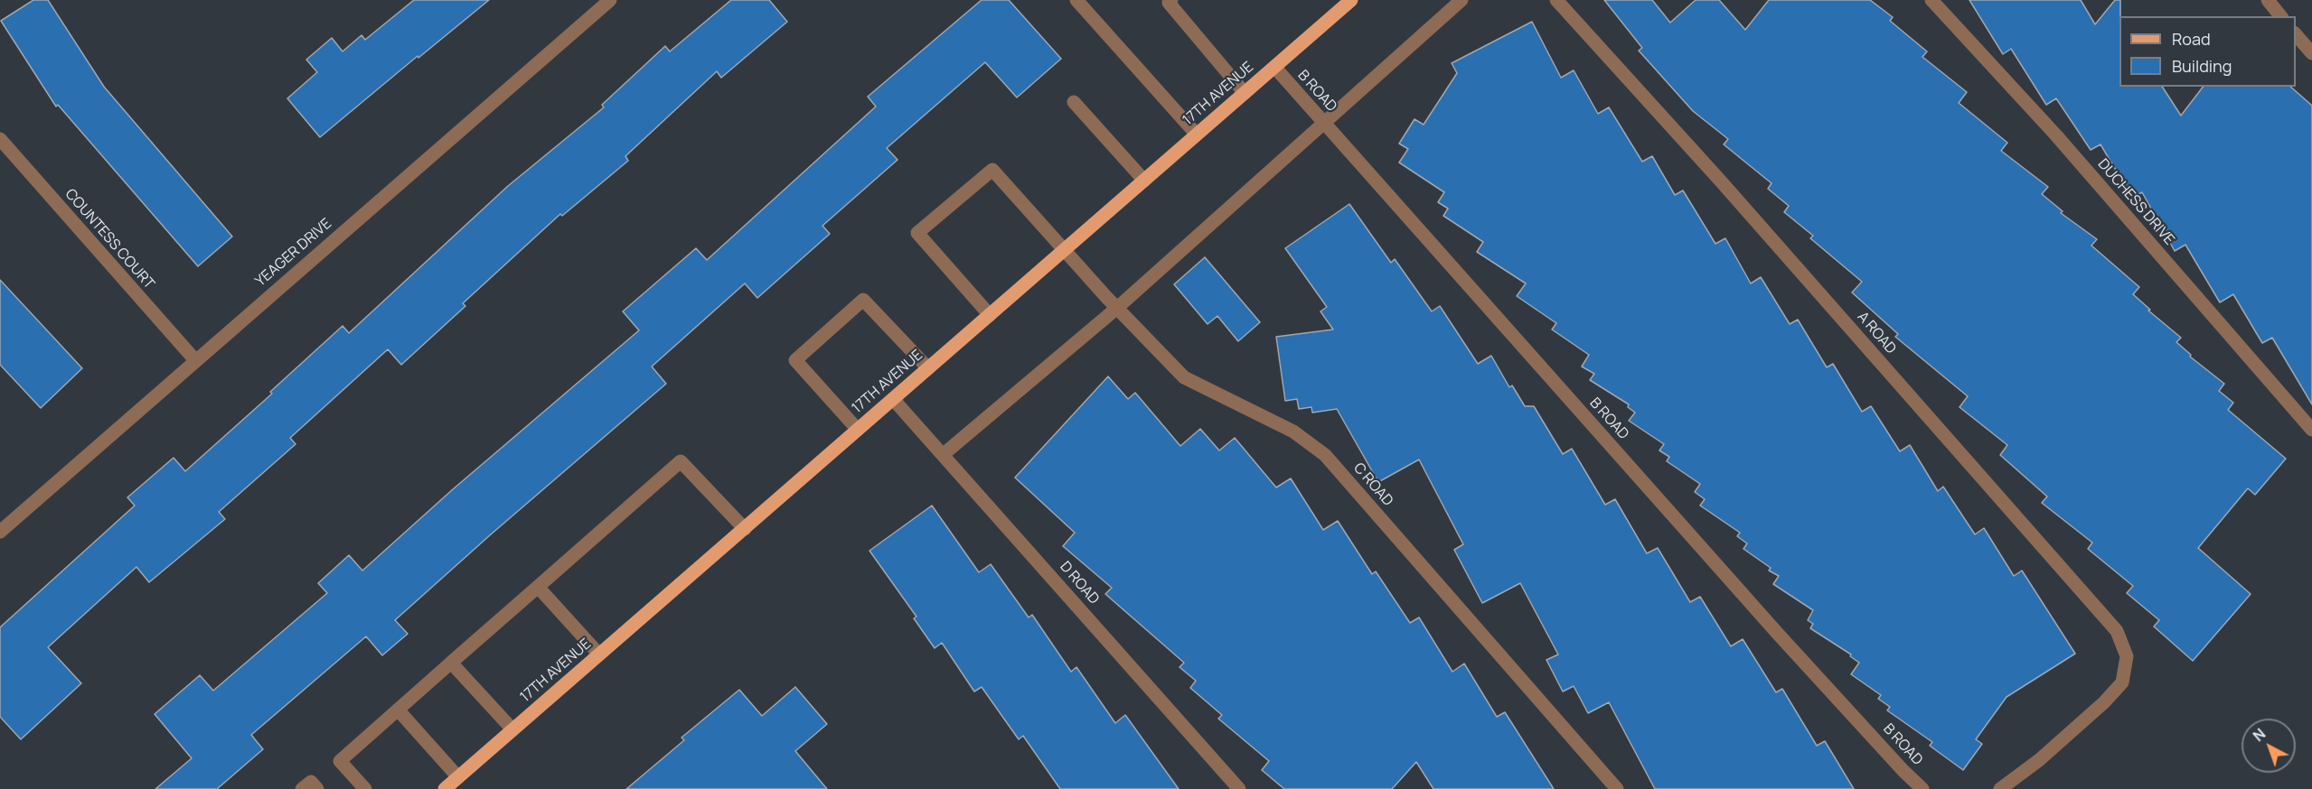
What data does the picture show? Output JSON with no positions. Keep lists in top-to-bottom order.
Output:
{
  "streets": {
    "main road": ["17TH AVENUE"],
    "street": [
      "B ROAD",
      "DUCHESS DRIVE",
      "COUNTESS COURT",
      "YEAGER DRIVE",
      "A ROAD",
      "C ROAD",
      "D ROAD"
    ]
  },
  "crossings": [
    ["B ROAD", "17TH AVENUE"],
    ["17TH AVENUE", "C ROAD"],
    ["17TH AVENUE", "D ROAD"],
    ["COUNTESS COURT", "YEAGER DRIVE"]
  ],
  "legend": ["Road", "Building"],
  "north": "top left"
}
